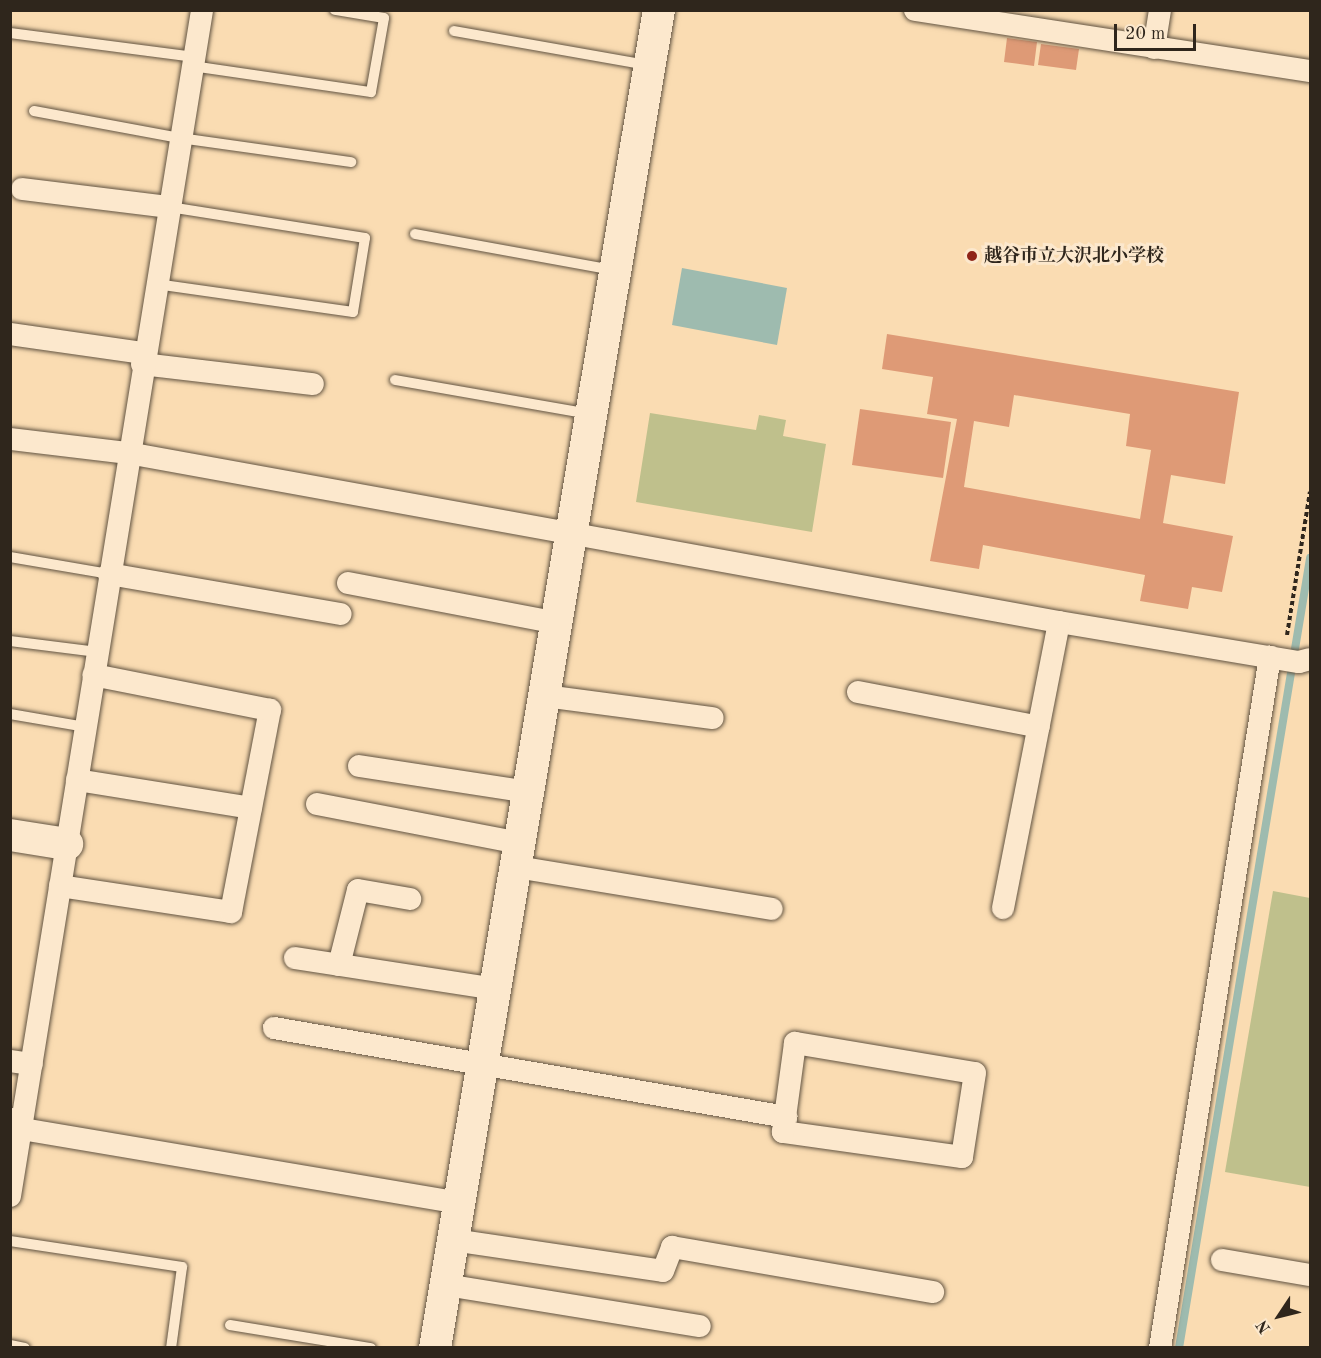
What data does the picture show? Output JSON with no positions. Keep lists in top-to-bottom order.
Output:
{
  "places": ["越谷市立大沢北小学校"],
  "scale_bar": "20 m",
  "north": "bottom left"
}
